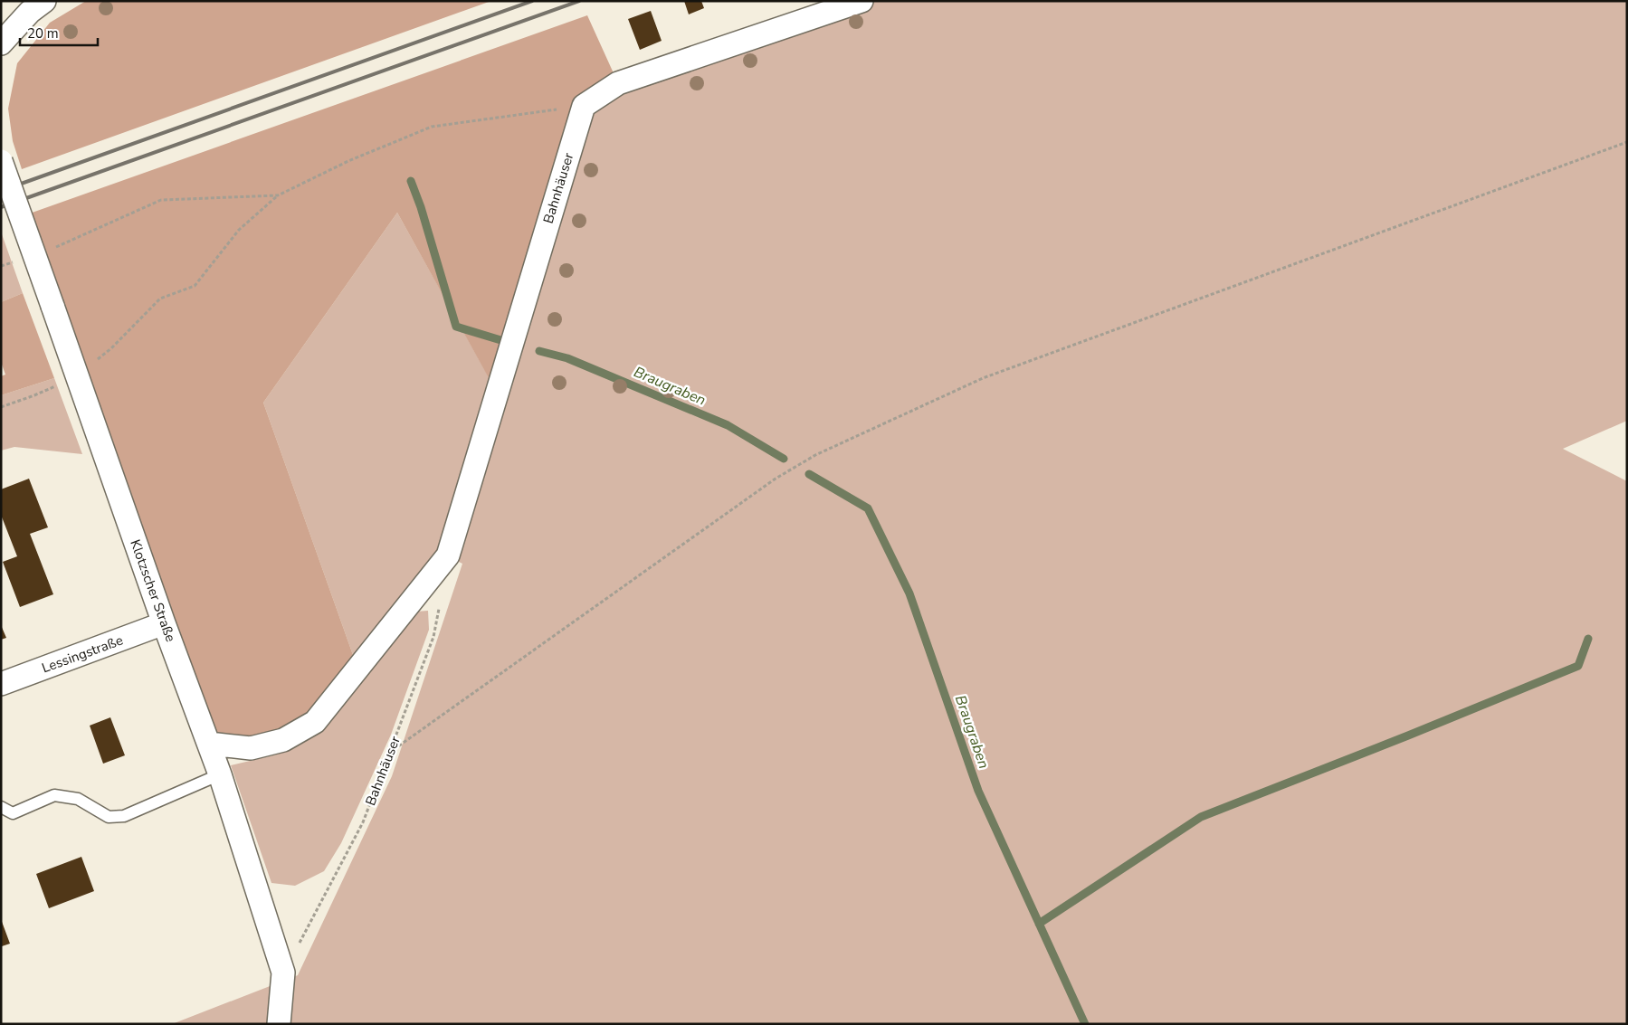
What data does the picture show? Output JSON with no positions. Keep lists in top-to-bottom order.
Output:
{
  "streets": {
    "street": ["Bahnhäuser", "Klotzscher Straße", "Lessingstraße"]
  },
  "crossings": [
    ["Bahnhäuser", "Klotzscher Straße"],
    ["Klotzscher Straße", "Lessingstraße"]
  ],
  "water": ["Braugraben"],
  "scale_bar": "20 m"
}
